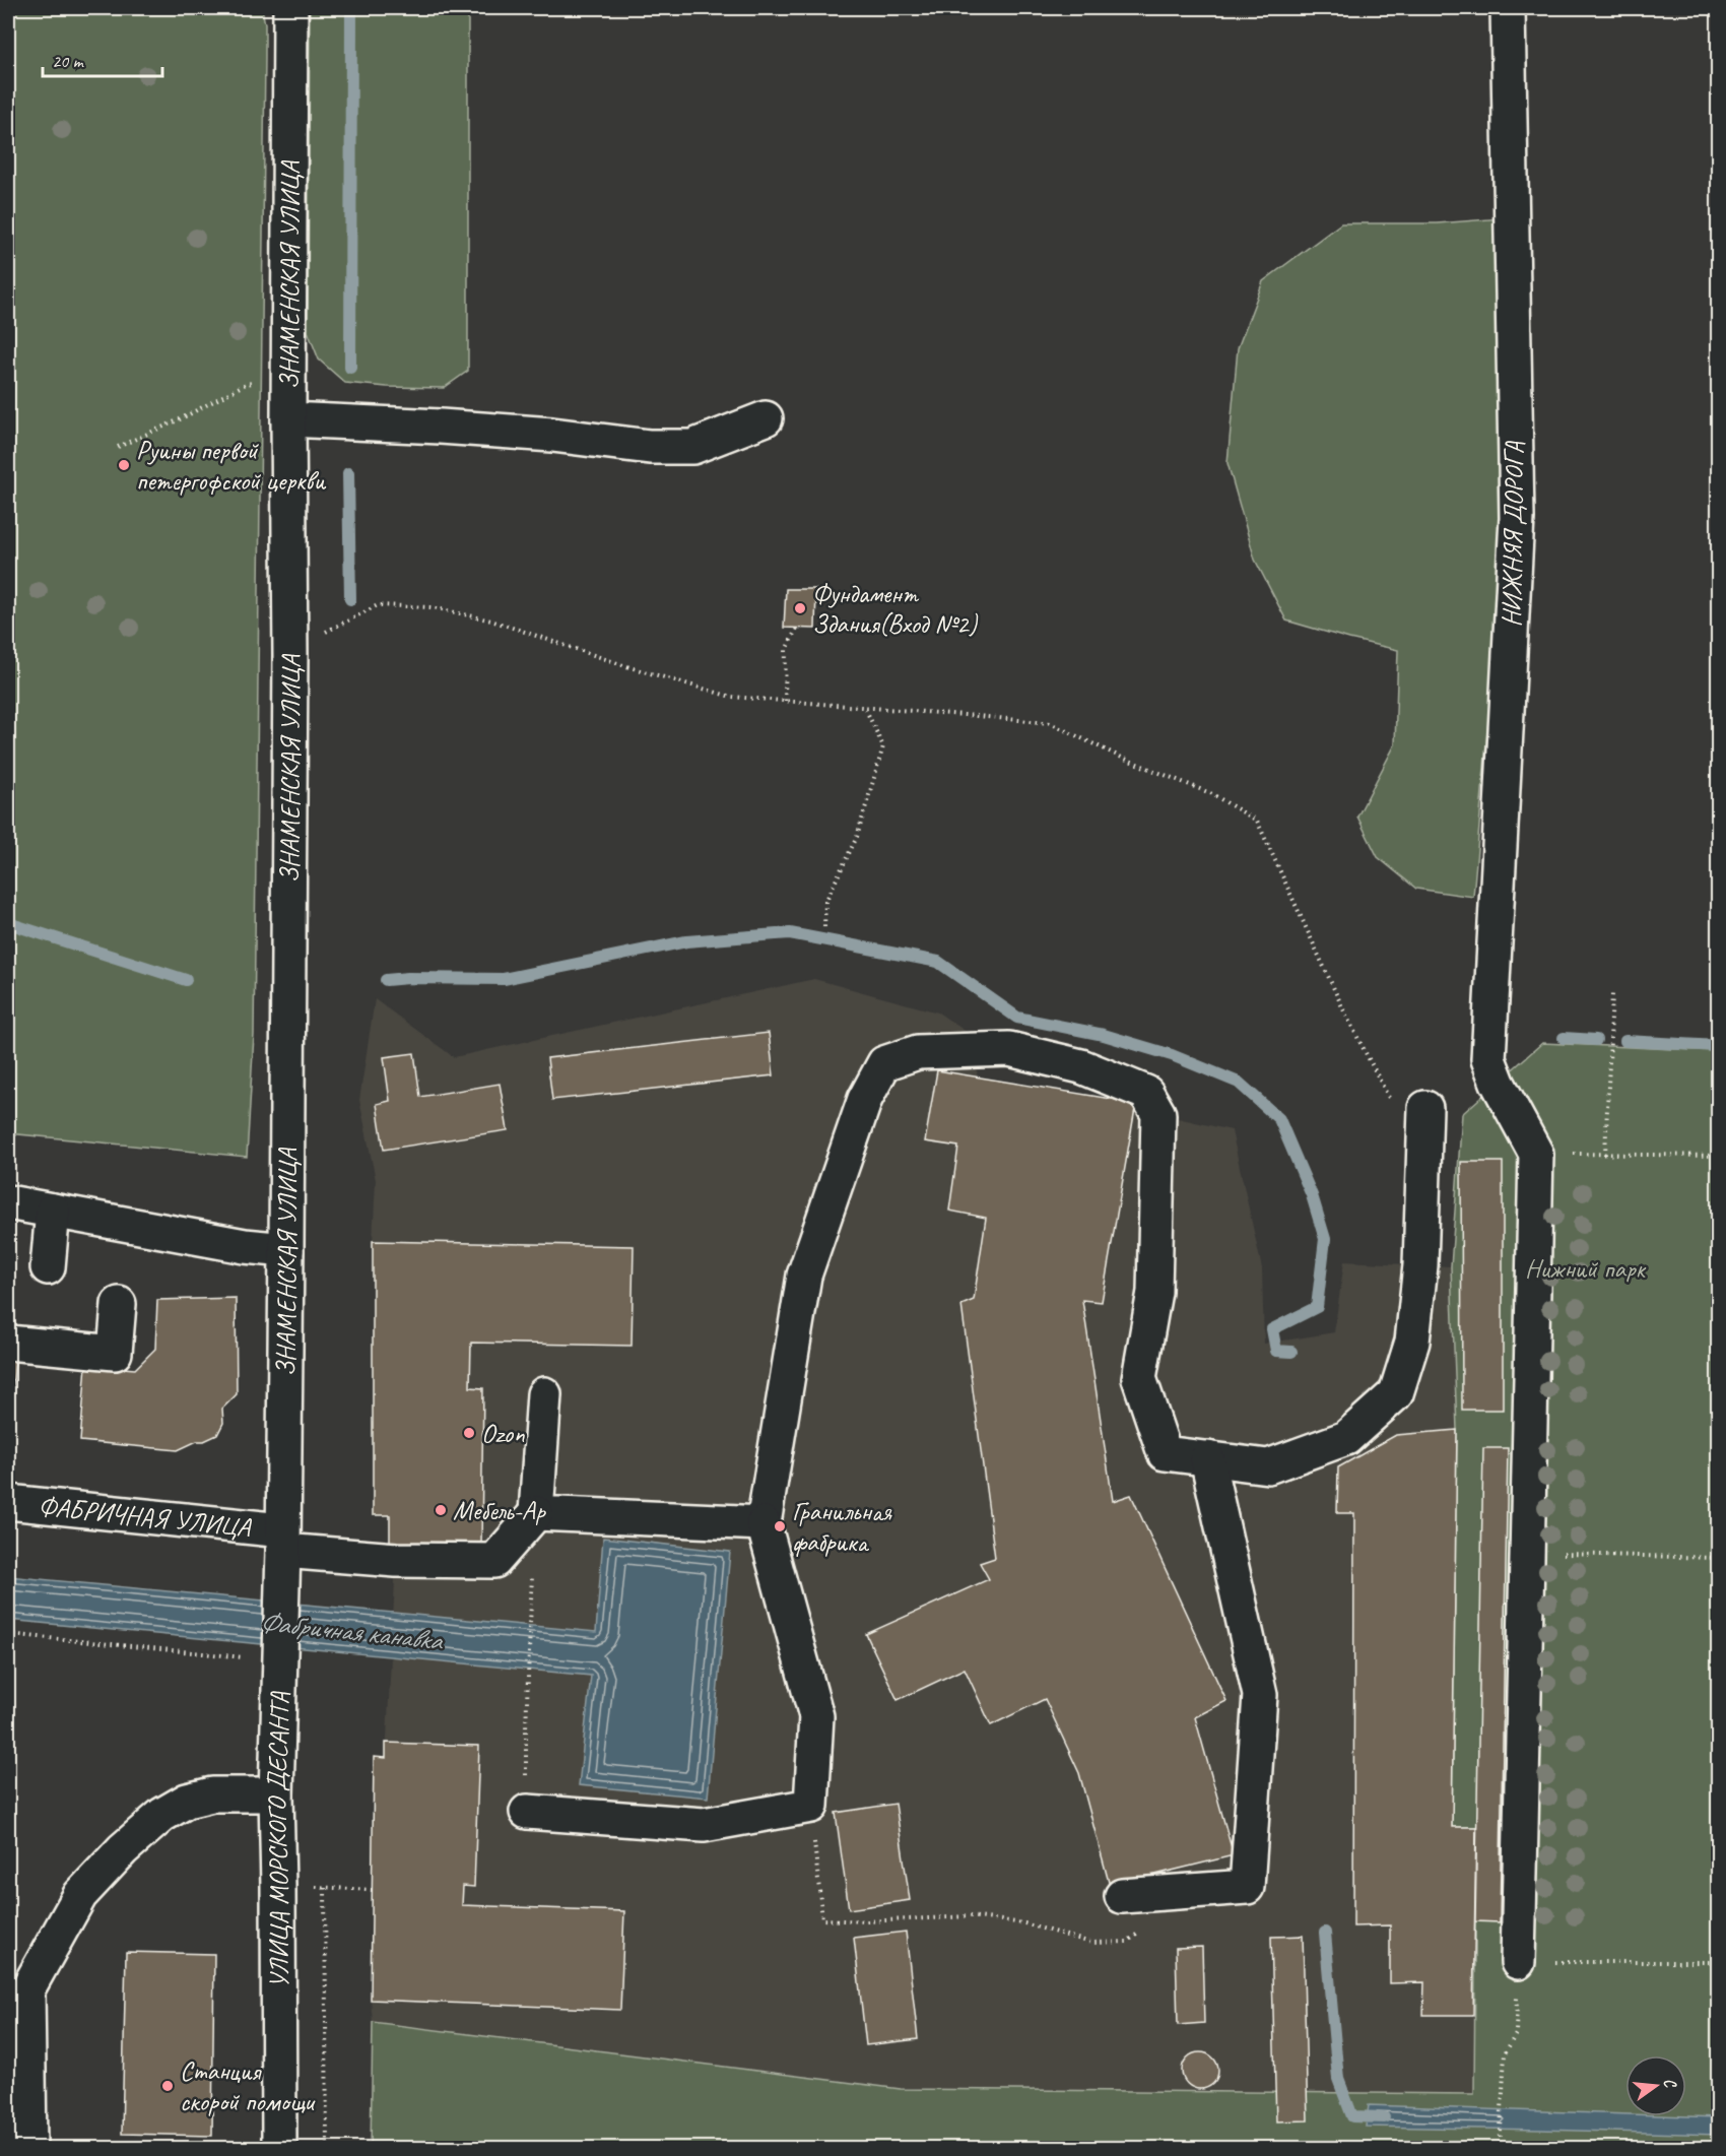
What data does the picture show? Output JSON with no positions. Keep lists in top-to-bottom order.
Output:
{
  "streets": {
    "street": [
      "ЗНАМЕНСКАЯ УЛИЦА",
      "НИЖНЯЯ ДОРОГА",
      "ФАБРИЧНАЯ УЛИЦА",
      "УЛИЦА МОРСКОГО ДЕСАНТА"
    ]
  },
  "crossings": [
    ["ЗНАМЕНСКАЯ УЛИЦА", "ФАБРИЧНАЯ УЛИЦА"],
    ["ЗНАМЕНСКАЯ УЛИЦА", "УЛИЦА МОРСКОГО ДЕСАНТА"],
    ["ФАБРИЧНАЯ УЛИЦА", "УЛИЦА МОРСКОГО ДЕСАНТА"]
  ],
  "water": ["Фабричная канавка"],
  "parks": ["Нижний парк"],
  "places": [
    "Руины первой петергофской церкви",
    "Фундамент Здания(Вход №2)",
    "Ozon",
    "Мебель-Ар",
    "Гранильная фабрика",
    "Станция скорой помощи"
  ],
  "scale_bar": "20 m",
  "north": "right"
}
